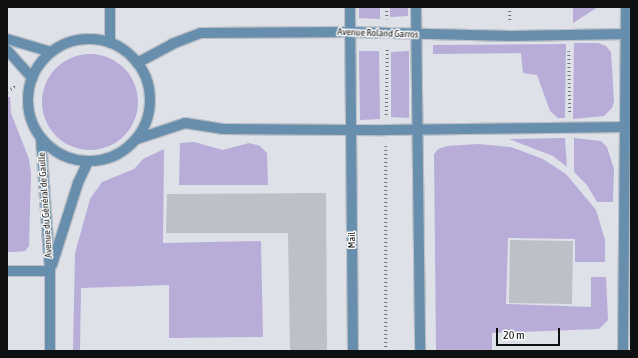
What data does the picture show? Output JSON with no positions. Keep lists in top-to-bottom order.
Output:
{
  "streets": {
    "street": ["Avenue Roland Garros", "Avenue du Général de Gaulle", "Mail"]
  },
  "crossings": [
    ["Avenue Roland Garros", "Avenue du Général de Gaulle"],
    ["Avenue Roland Garros", "Mail"]
  ],
  "scale_bar": "20 m"
}
